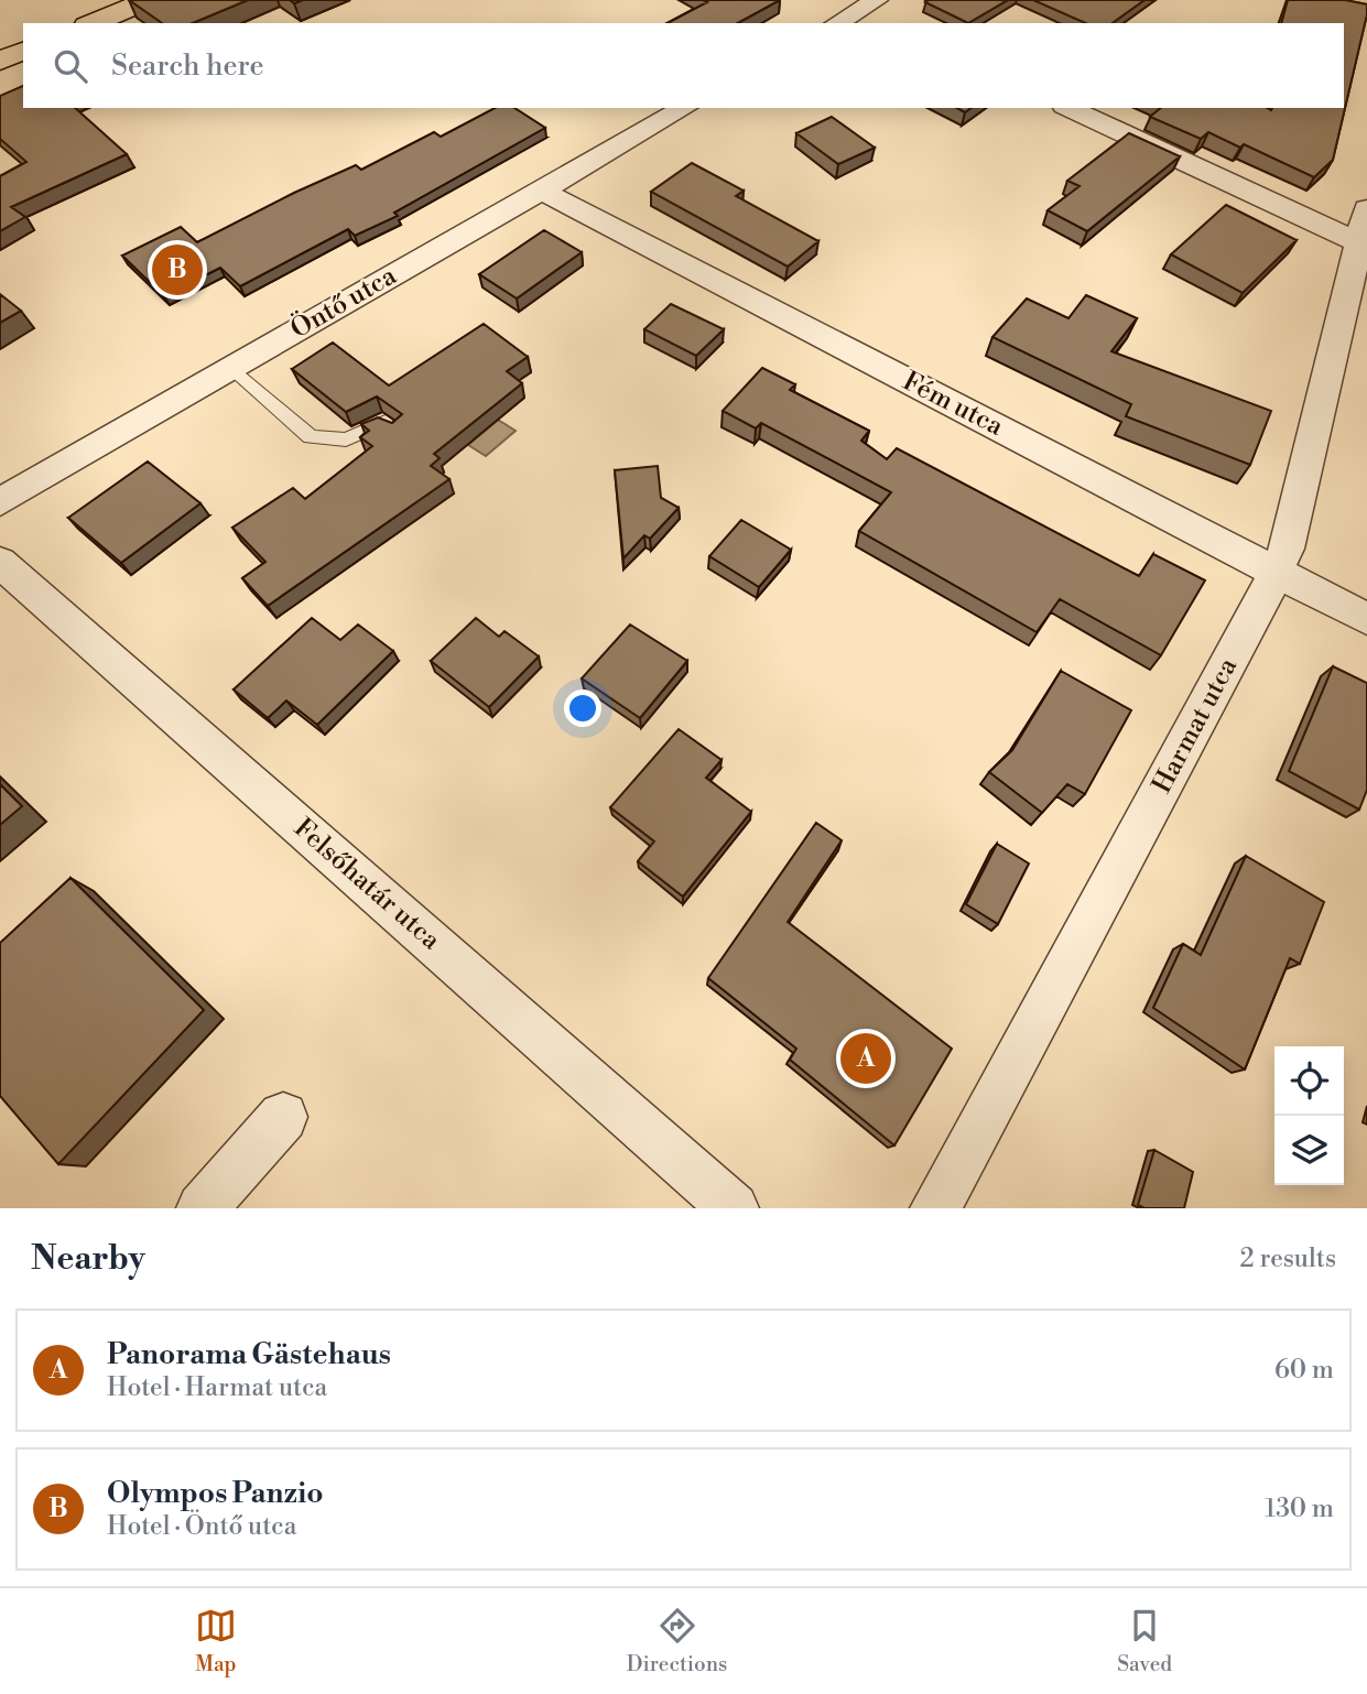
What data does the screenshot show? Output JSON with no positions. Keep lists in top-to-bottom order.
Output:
{
  "streets": {
    "street": [
      "Öntő utca",
      "Fém utca",
      "Harmat utca",
      "Felsőhatár utca"
    ]
  },
  "crossings": [
    ["Öntő utca", "Fém utca"],
    ["Fém utca", "Harmat utca"]
  ],
  "page": {
    "search": "Search here",
    "pins": ["B", "A"],
    "heading": ["Nearby", "2 results"],
    "list": [
      {
        "mark": "A",
        "name": "Panorama Gästehaus",
        "note": "Hotel · Harmat utca",
        "value": "60 m"
      },
      {
        "mark": "B",
        "name": "Olympos Panzio",
        "note": "Hotel · Öntő utca",
        "value": "130 m"
      }
    ],
    "nav": ["Map", "Directions", "Saved"]
  }
}
